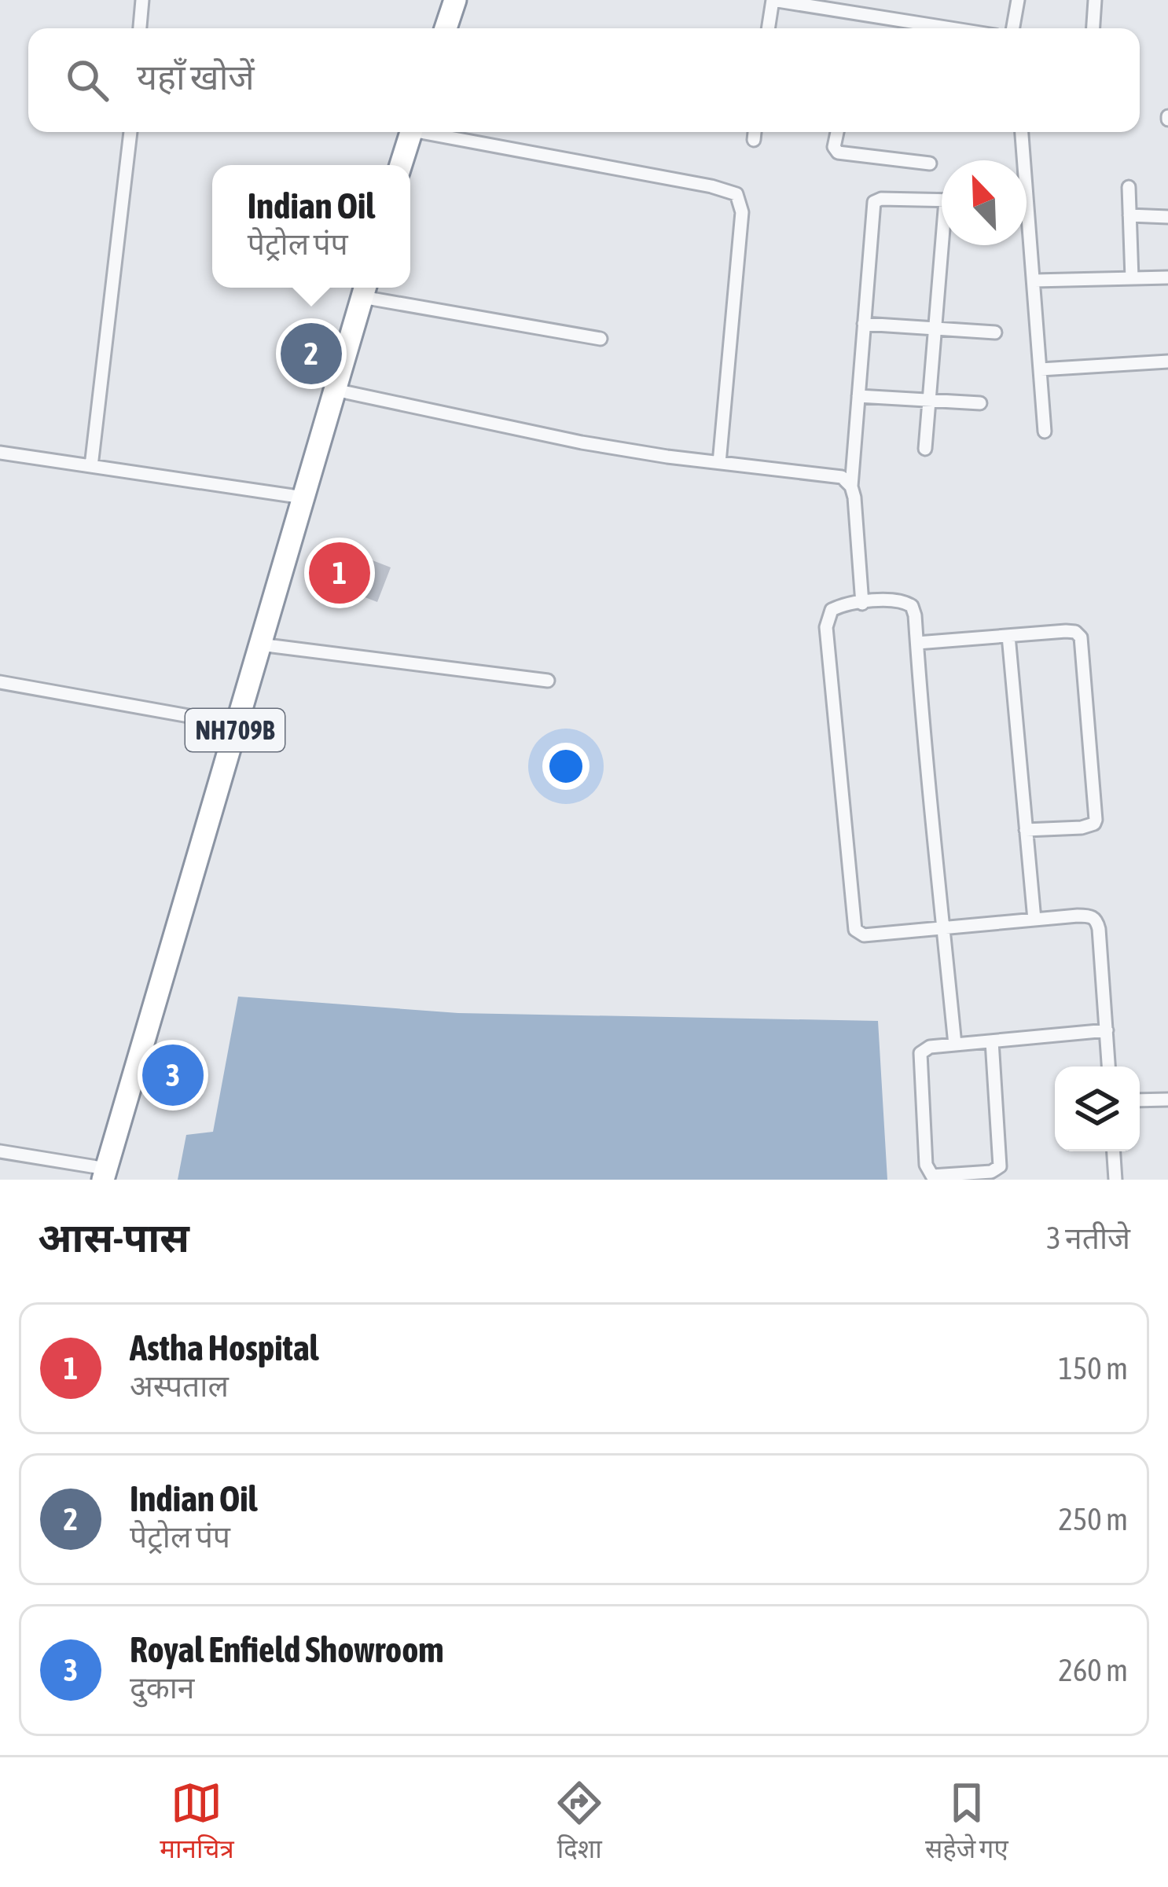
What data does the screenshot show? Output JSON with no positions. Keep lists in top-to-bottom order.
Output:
{
  "streets": {
    "highway": ["NH709B"]
  },
  "north": "top left",
  "page": {
    "search": "यहाँ खोजें",
    "popup": ["Indian Oil", "पेट्रोल पंप"],
    "pins": ["2", "1", "3"],
    "heading": ["आस-पास", "3 नतीजे"],
    "list": [
      {
        "mark": "1",
        "name": "Astha Hospital",
        "note": "अस्पताल",
        "value": "150 m"
      },
      {
        "mark": "2",
        "name": "Indian Oil",
        "note": "पेट्रोल पंप",
        "value": "250 m"
      },
      {
        "mark": "3",
        "name": "Royal Enfield Showroom",
        "note": "दुकान",
        "value": "260 m"
      }
    ],
    "nav": ["मानचित्र", "दिशा", "सहेजे गए"]
  }
}
